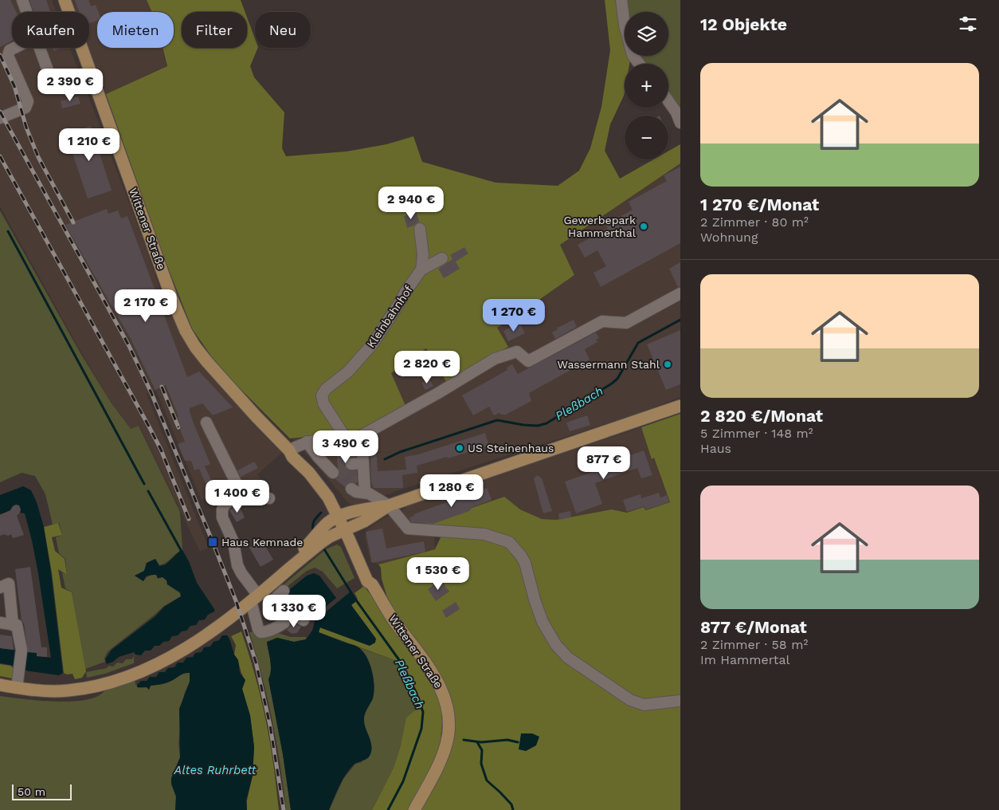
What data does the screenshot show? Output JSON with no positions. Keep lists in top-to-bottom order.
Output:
{
  "streets": {
    "main road": ["Wittener Straße"],
    "street": ["Kleinbahnhof"]
  },
  "water": ["Pleßbach", "Altes Ruhrbett"],
  "places": {
    "other": ["Gewerbepark Hammerthal", "Wassermann Stahl", "US Steinenhaus"],
    "transit": ["Haus Kemnade"]
  },
  "scale_bar": "50 m",
  "page": {
    "heading": "12 Objekte",
    "map_buttons": ["+", "−"],
    "chip": [
      "Kaufen",
      "Mieten",
      "Filter",
      "Neu"
    ],
    "list": [
      {
        "name": "1 270 €/Monat",
        "note": "2 Zimmer · 80 m² · Wohnung"
      },
      {
        "name": "2 820 €/Monat",
        "note": "5 Zimmer · 148 m² · Haus"
      },
      {
        "name": "877 €/Monat",
        "note": "2 Zimmer · 58 m² · Im Hammertal"
      }
    ],
    "price": [
      "2 390 €",
      "1 210 €",
      "2 940 €",
      "2 170 €",
      "1 270 €",
      "2 820 €",
      "3 490 €",
      "877 €",
      "1 280 €",
      "1 400 €",
      "1 530 €",
      "1 330 €"
    ],
    "scale": "50 m"
  }
}
